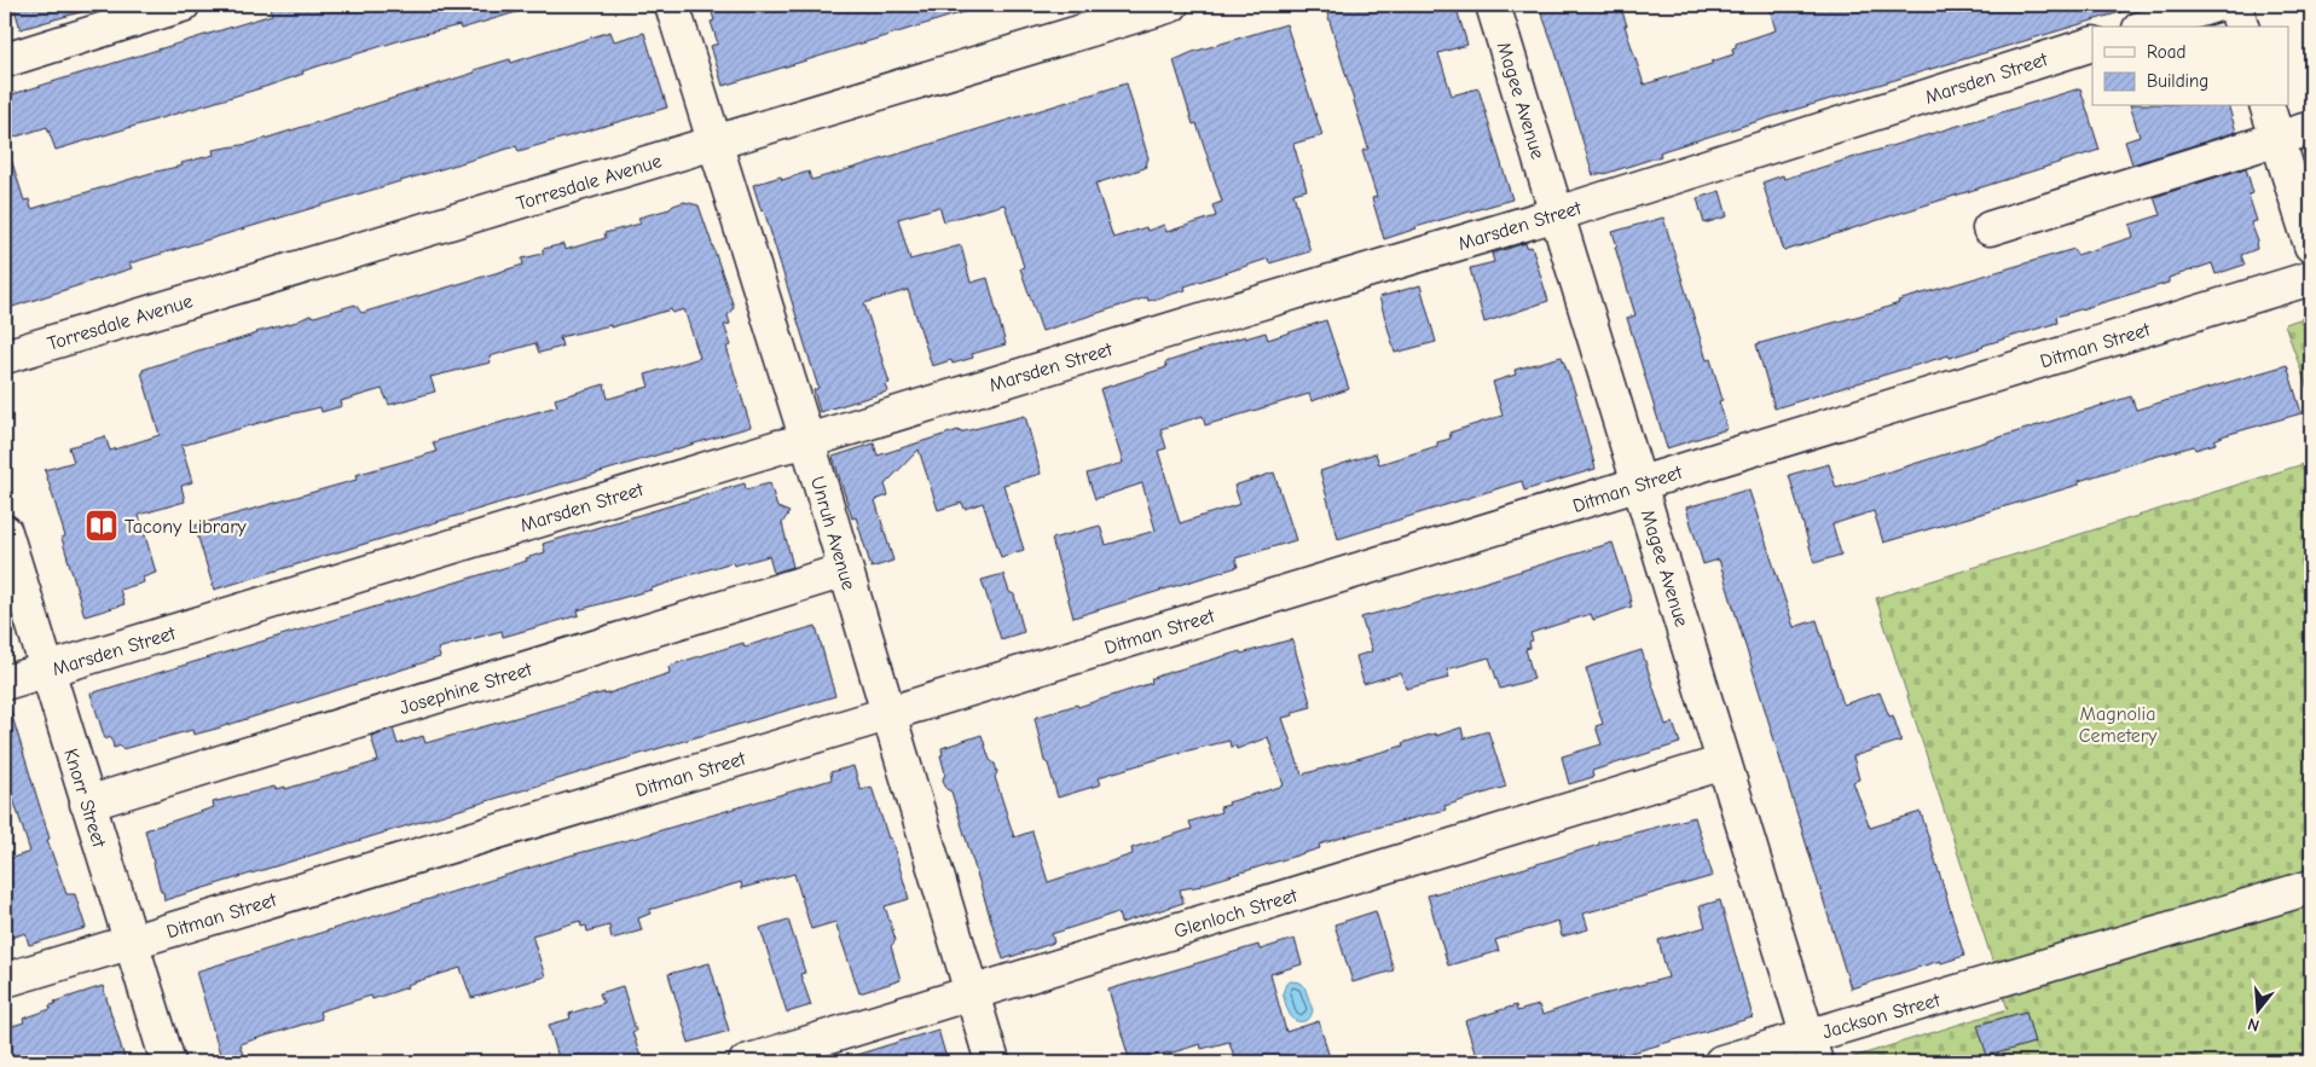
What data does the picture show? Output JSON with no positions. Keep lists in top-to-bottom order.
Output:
{
  "streets": {
    "street": [
      "Marsden Street",
      "Magee Avenue",
      "Torresdale Avenue",
      "Ditman Street",
      "Unruh Avenue",
      "Josephine Street",
      "Knorr Street",
      "Glenloch Street",
      "Jackson Street"
    ]
  },
  "crossings": [
    ["Marsden Street", "Magee Avenue"],
    ["Marsden Street", "Unruh Avenue"],
    ["Marsden Street", "Knorr Street"],
    ["Magee Avenue", "Ditman Street"],
    ["Magee Avenue", "Glenloch Street"],
    ["Magee Avenue", "Jackson Street"],
    ["Torresdale Avenue", "Unruh Avenue"],
    ["Ditman Street", "Unruh Avenue"],
    ["Ditman Street", "Knorr Street"],
    ["Unruh Avenue", "Josephine Street"],
    ["Unruh Avenue", "Glenloch Street"],
    ["Josephine Street", "Knorr Street"]
  ],
  "parks": ["Magnolia Cemetery"],
  "places": {
    "library": ["Tacony Library"]
  },
  "legend": ["Road", "Building"],
  "north": "bottom"
}
